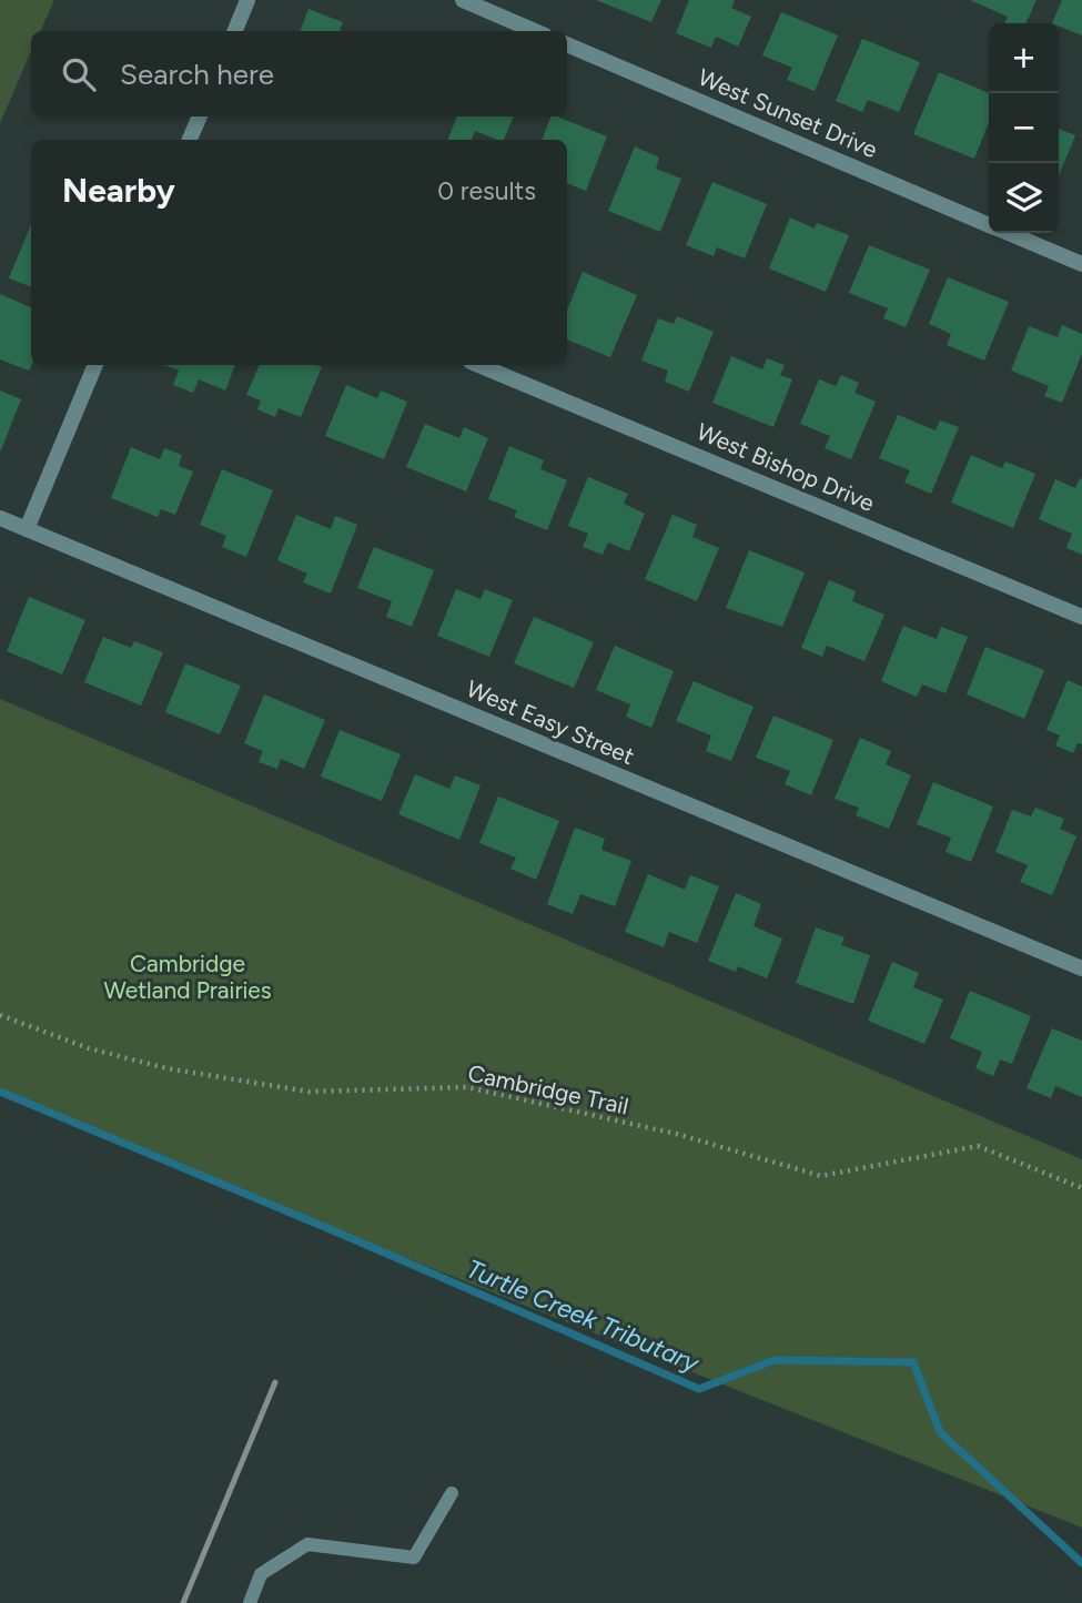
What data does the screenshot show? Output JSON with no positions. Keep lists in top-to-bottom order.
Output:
{
  "streets": {
    "street": ["West Sunset Drive", "West Bishop Drive", "West Easy Street"],
    "path": ["Cambridge Trail"]
  },
  "water": ["Turtle Creek Tributary"],
  "parks": ["Cambridge Wetland Prairies"],
  "page": {
    "map_buttons": ["+", "−"],
    "search": "Search here",
    "heading": ["Nearby", "0 results"]
  }
}
